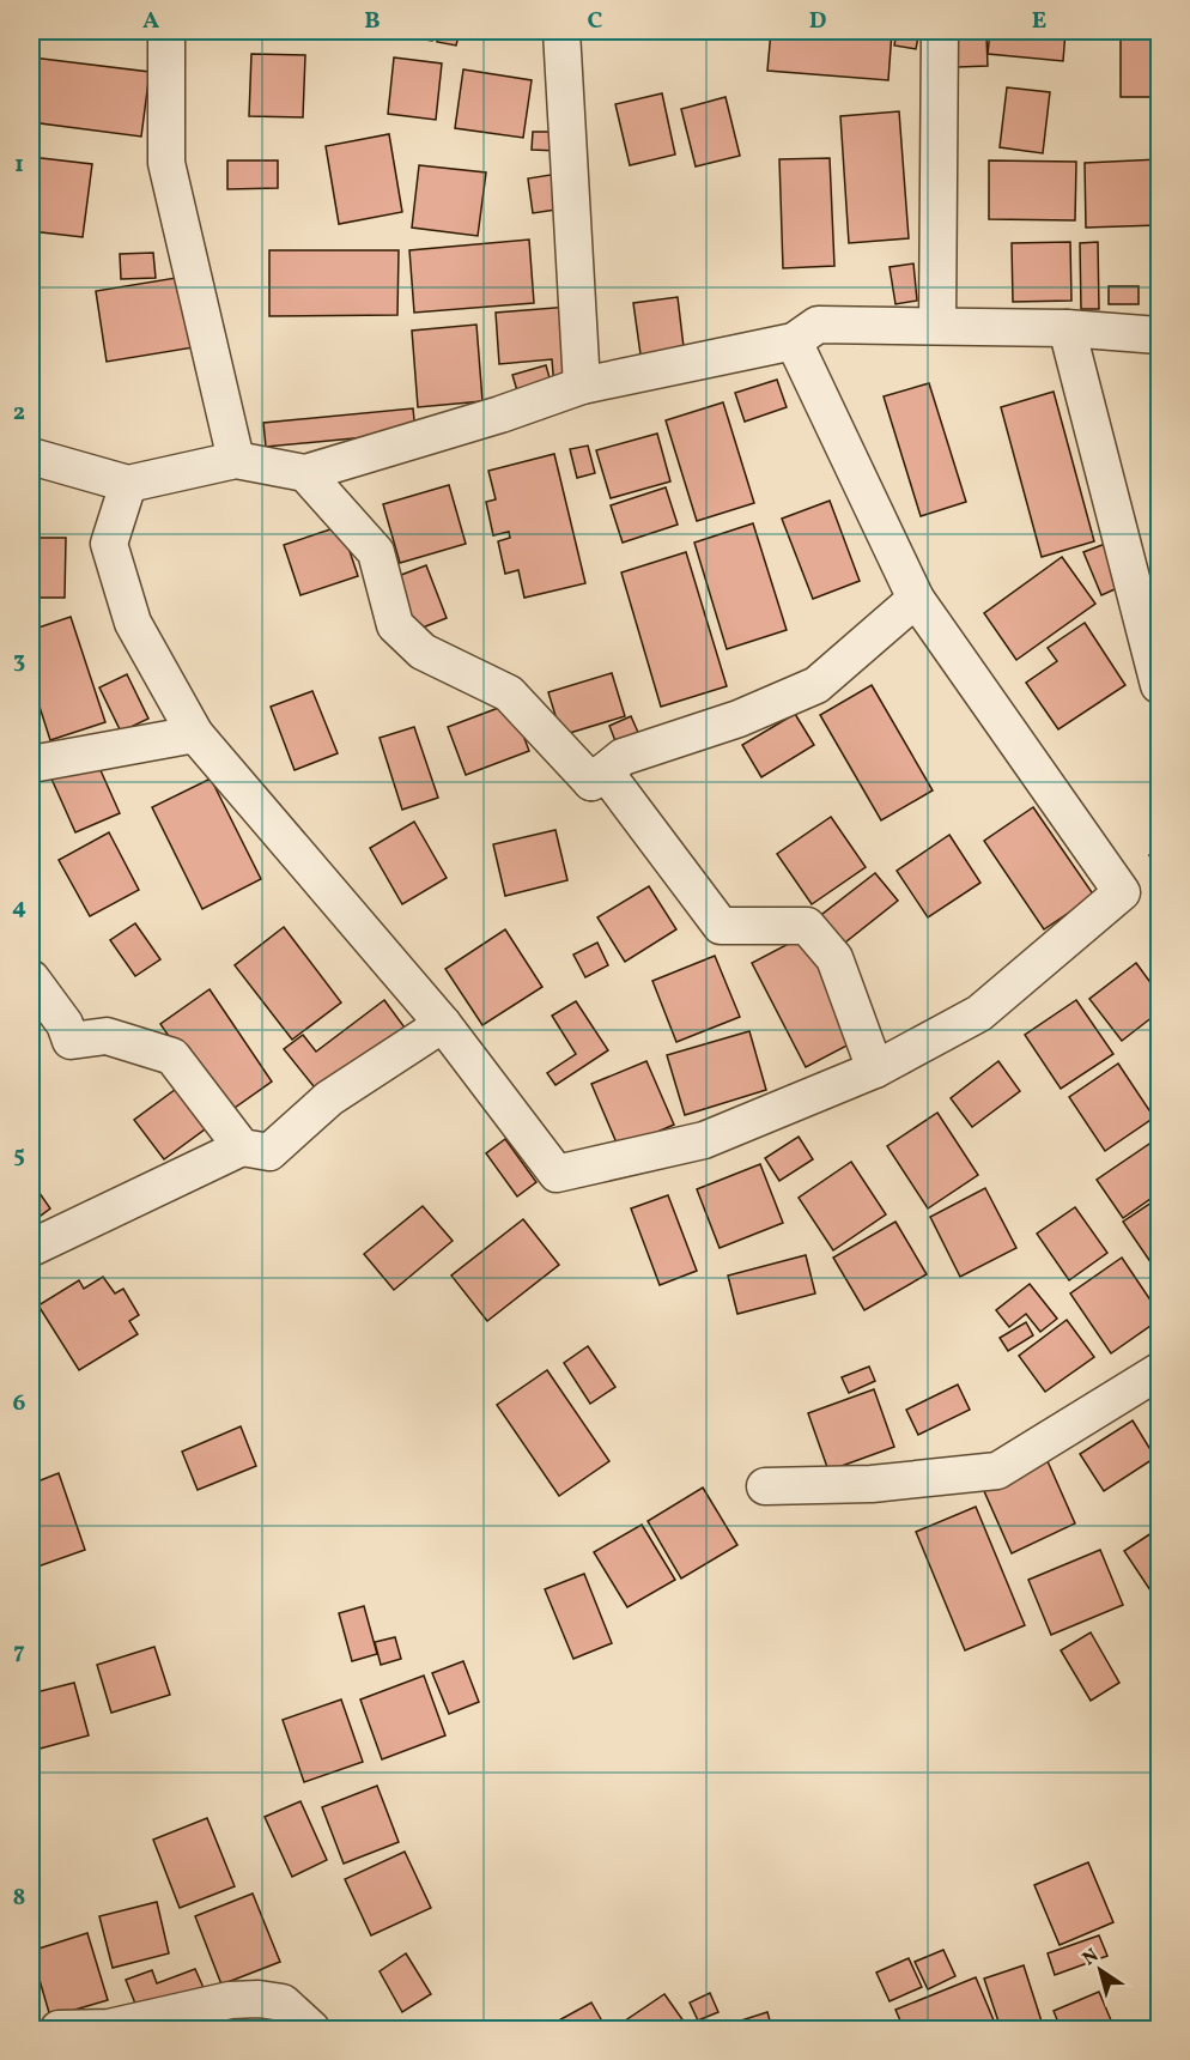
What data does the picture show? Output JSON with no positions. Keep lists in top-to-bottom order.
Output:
{
  "north": "top left",
  "grid": {
    "columns": [
      "A",
      "B",
      "C",
      "D",
      "E"
    ],
    "rows": [
      "1",
      "2",
      "3",
      "4",
      "5",
      "6",
      "7",
      "8"
    ]
  }
}
